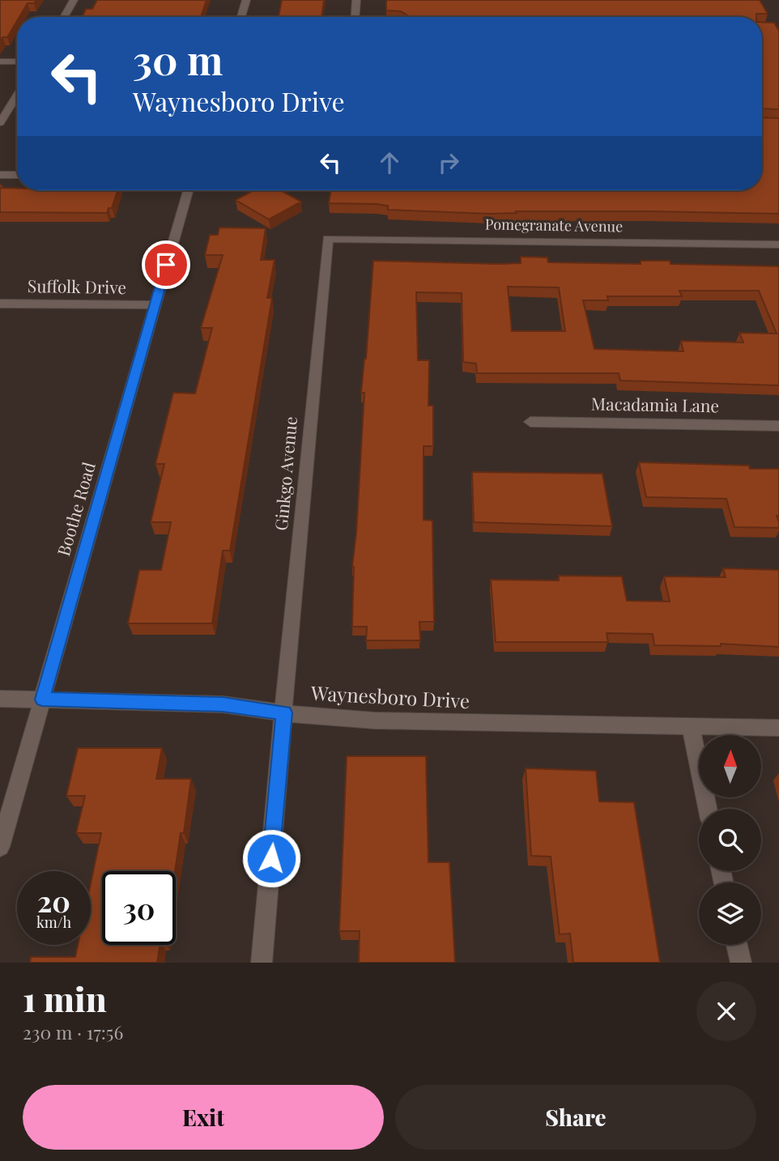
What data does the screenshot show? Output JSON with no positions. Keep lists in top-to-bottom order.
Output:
{
  "streets": {
    "street": [
      "Pomegranate Avenue",
      "Suffolk Drive",
      "Macadamia Lane",
      "Ginkgo Avenue",
      "Boothe Road",
      "Waynesboro Drive"
    ]
  },
  "crossings": [
    ["Pomegranate Avenue", "Ginkgo Avenue"],
    ["Suffolk Drive", "Boothe Road"],
    ["Ginkgo Avenue", "Waynesboro Drive"],
    ["Boothe Road", "Waynesboro Drive"]
  ],
  "north": "top",
  "page": {
    "turn": ["30 m", "Waynesboro Drive"],
    "speed": "20 km/h",
    "limit": "30",
    "heading": ["1 min", "230 m · 17:56"],
    "buttons": ["Exit", "Share"]
  }
}
